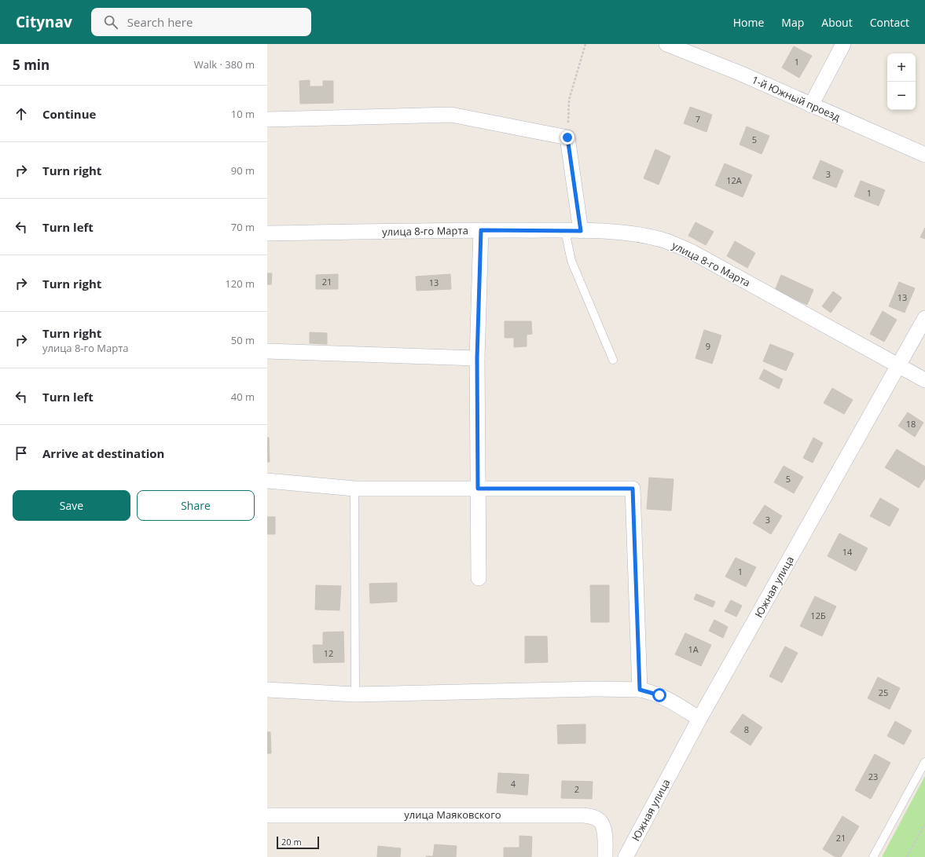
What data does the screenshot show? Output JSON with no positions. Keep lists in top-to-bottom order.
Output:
{
  "streets": {
    "street": [
      "1-й Южный проезд",
      "улица 8-го Марта",
      "Южная улица",
      "улица Маяковского"
    ]
  },
  "crossings": [
    ["улица 8-го Марта", "Южная улица"]
  ],
  "house_numbers": [
    "1",
    "7",
    "5",
    "3",
    "12А",
    "1",
    "21",
    "13",
    "13",
    "9",
    "18",
    "5",
    "3",
    "14",
    "1",
    "12Б",
    "1А",
    "12",
    "25",
    "8",
    "23",
    "4",
    "2",
    "21"
  ],
  "scale_bar": "20 m",
  "page": {
    "header": "Citynav",
    "search": "Search here",
    "nav": [
      "Home",
      "Map",
      "About",
      "Contact"
    ],
    "heading": ["5 min", "Walk · 380 m"],
    "map_buttons": ["+", "−"],
    "list": [
      ["Continue", "10 m"],
      ["Turn right", "90 m"],
      ["Turn left", "70 m"],
      ["Turn right", "120 m"],
      ["Turn right", "улица 8-го Марта", "50 m"],
      ["Turn left", "40 m"],
      "Arrive at destination"
    ],
    "buttons": ["Save", "Share"],
    "scale": "20 m"
  }
}
